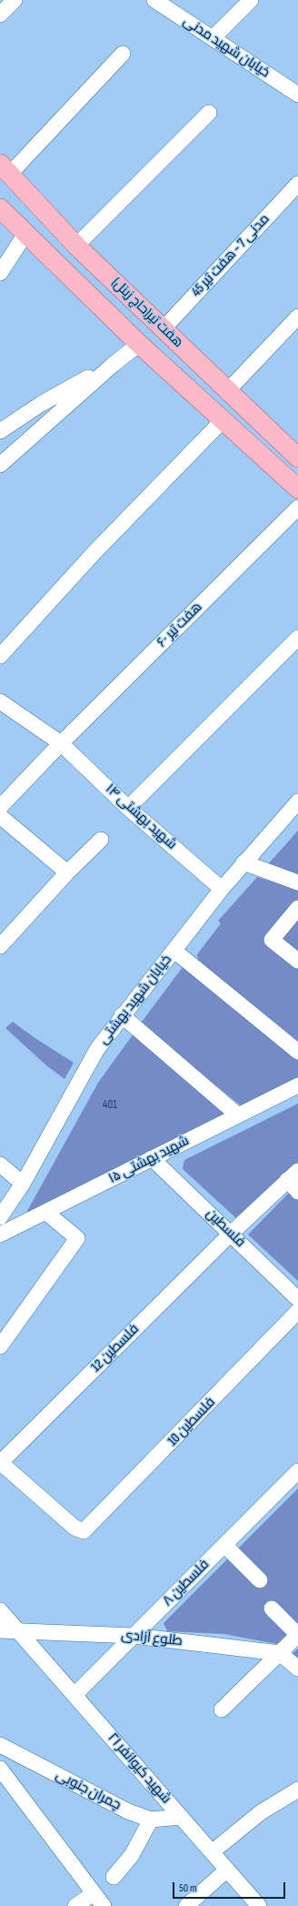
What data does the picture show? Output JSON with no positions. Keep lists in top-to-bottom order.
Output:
{
  "streets": {
    "main road": ["هفت تیر(حاج زینل)"],
    "street": [
      "خیابان شهید مدنی",
      "مدنی 7 - هفت تیر 45",
      "هفت تیر ۶۰",
      "شهید بهشتی ۱۴",
      "خیابان شهید بهشتی",
      "شهید بهشتی ۱۵",
      "فلسطین",
      "فلسطین 12",
      "فلسطین 10",
      "فلسطین ۸",
      "طلوع آزادی",
      "شهید کیوانفر ۲۱",
      "چمران جنوبی"
    ]
  },
  "crossings": [
    ["مدنی 7 - هفت تیر 45", "هفت تیر(حاج زینل)"],
    ["هفت تیر ۶۰", "شهید بهشتی ۱۴"],
    ["شهید بهشتی ۱۴", "خیابان شهید بهشتی"],
    ["شهید بهشتی ۱۵", "فلسطین"],
    ["فلسطین", "فلسطین 12"],
    ["فلسطین 12", "فلسطین 10"],
    ["فلسطین ۸", "طلوع آزادی"],
    ["فلسطین ۸", "شهید کیوانفر ۲۱"],
    ["طلوع آزادی", "شهید کیوانفر ۲۱"],
    ["شهید کیوانفر ۲۱", "چمران جنوبی"]
  ],
  "house_numbers": ["401"],
  "scale_bar": "50 m"
}
